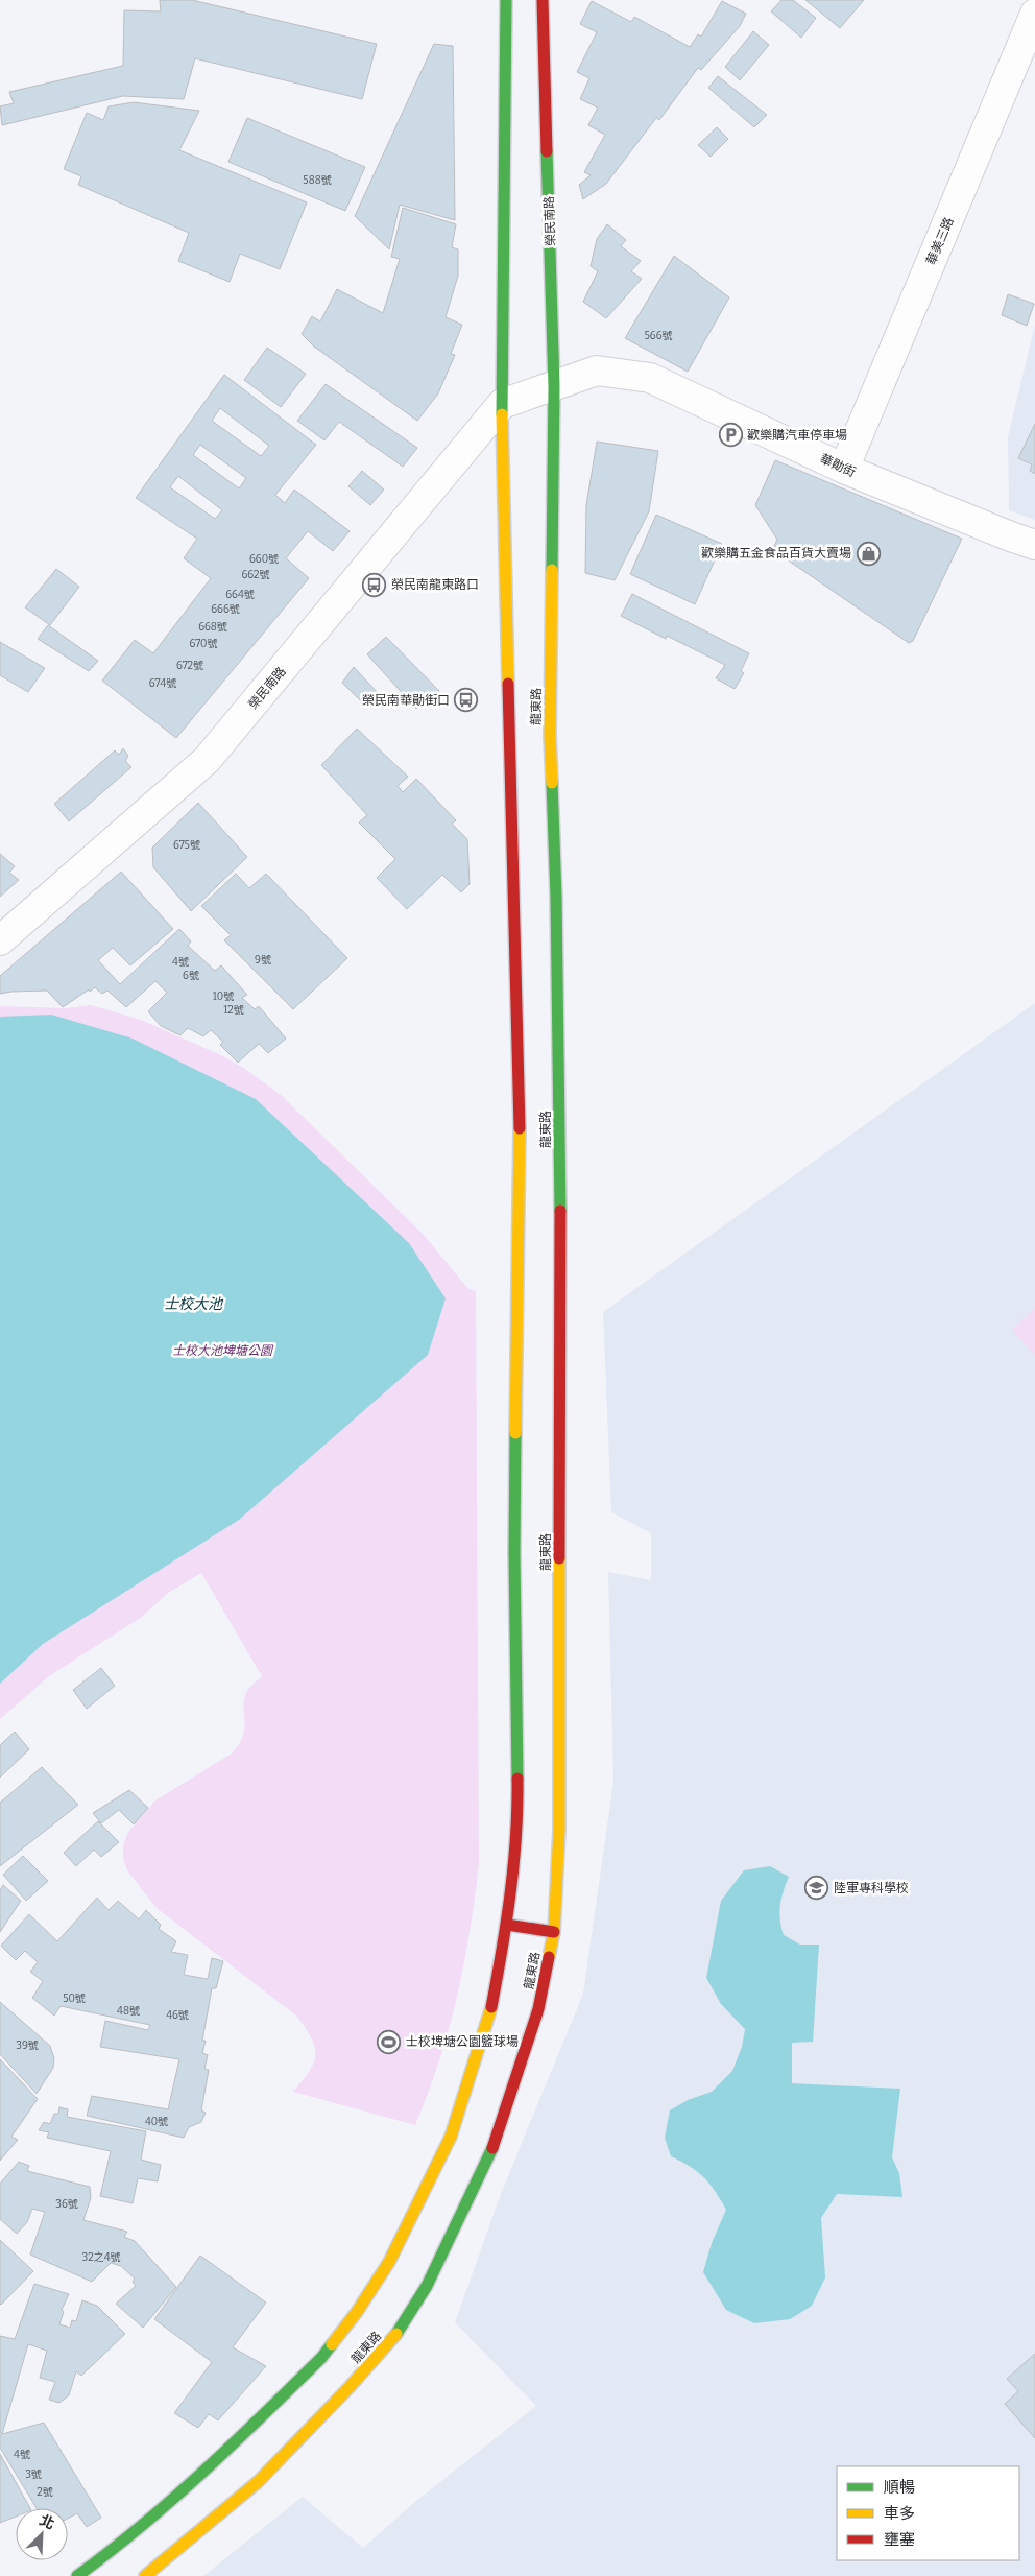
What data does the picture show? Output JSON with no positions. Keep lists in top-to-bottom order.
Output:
{
  "streets": {
    "street": [
      "榮民南路",
      "華美三路",
      "華勛街",
      "龍東路"
    ]
  },
  "crossings": [
    ["榮民南路", "華勛街"],
    ["榮民南路", "龍東路"],
    ["華美三路", "華勛街"],
    ["華勛街", "龍東路"]
  ],
  "water": ["士校大池"],
  "parks": ["士校大池埤塘公園"],
  "places": {
    "parking": ["歡樂購汽車停車場"],
    "shop": ["歡樂購五金食品百貨大賣場"],
    "bus stop": ["榮民南龍東路口", "榮民南華勛街口"],
    "school or university": ["陸軍專科學校"],
    "sports": ["士校埤塘公園籃球場"]
  },
  "house_numbers": [
    "588號",
    "566號",
    "660號",
    "662號",
    "664號",
    "666號",
    "668號",
    "670號",
    "672號",
    "674號",
    "675號",
    "9號",
    "4號",
    "6號",
    "10號",
    "12號",
    "50號",
    "48號",
    "46號",
    "39號",
    "40號",
    "36號",
    "32之4號",
    "4號",
    "3號",
    "2號"
  ],
  "legend": ["順暢", "車多", "壅塞"],
  "north": "top right"
}
